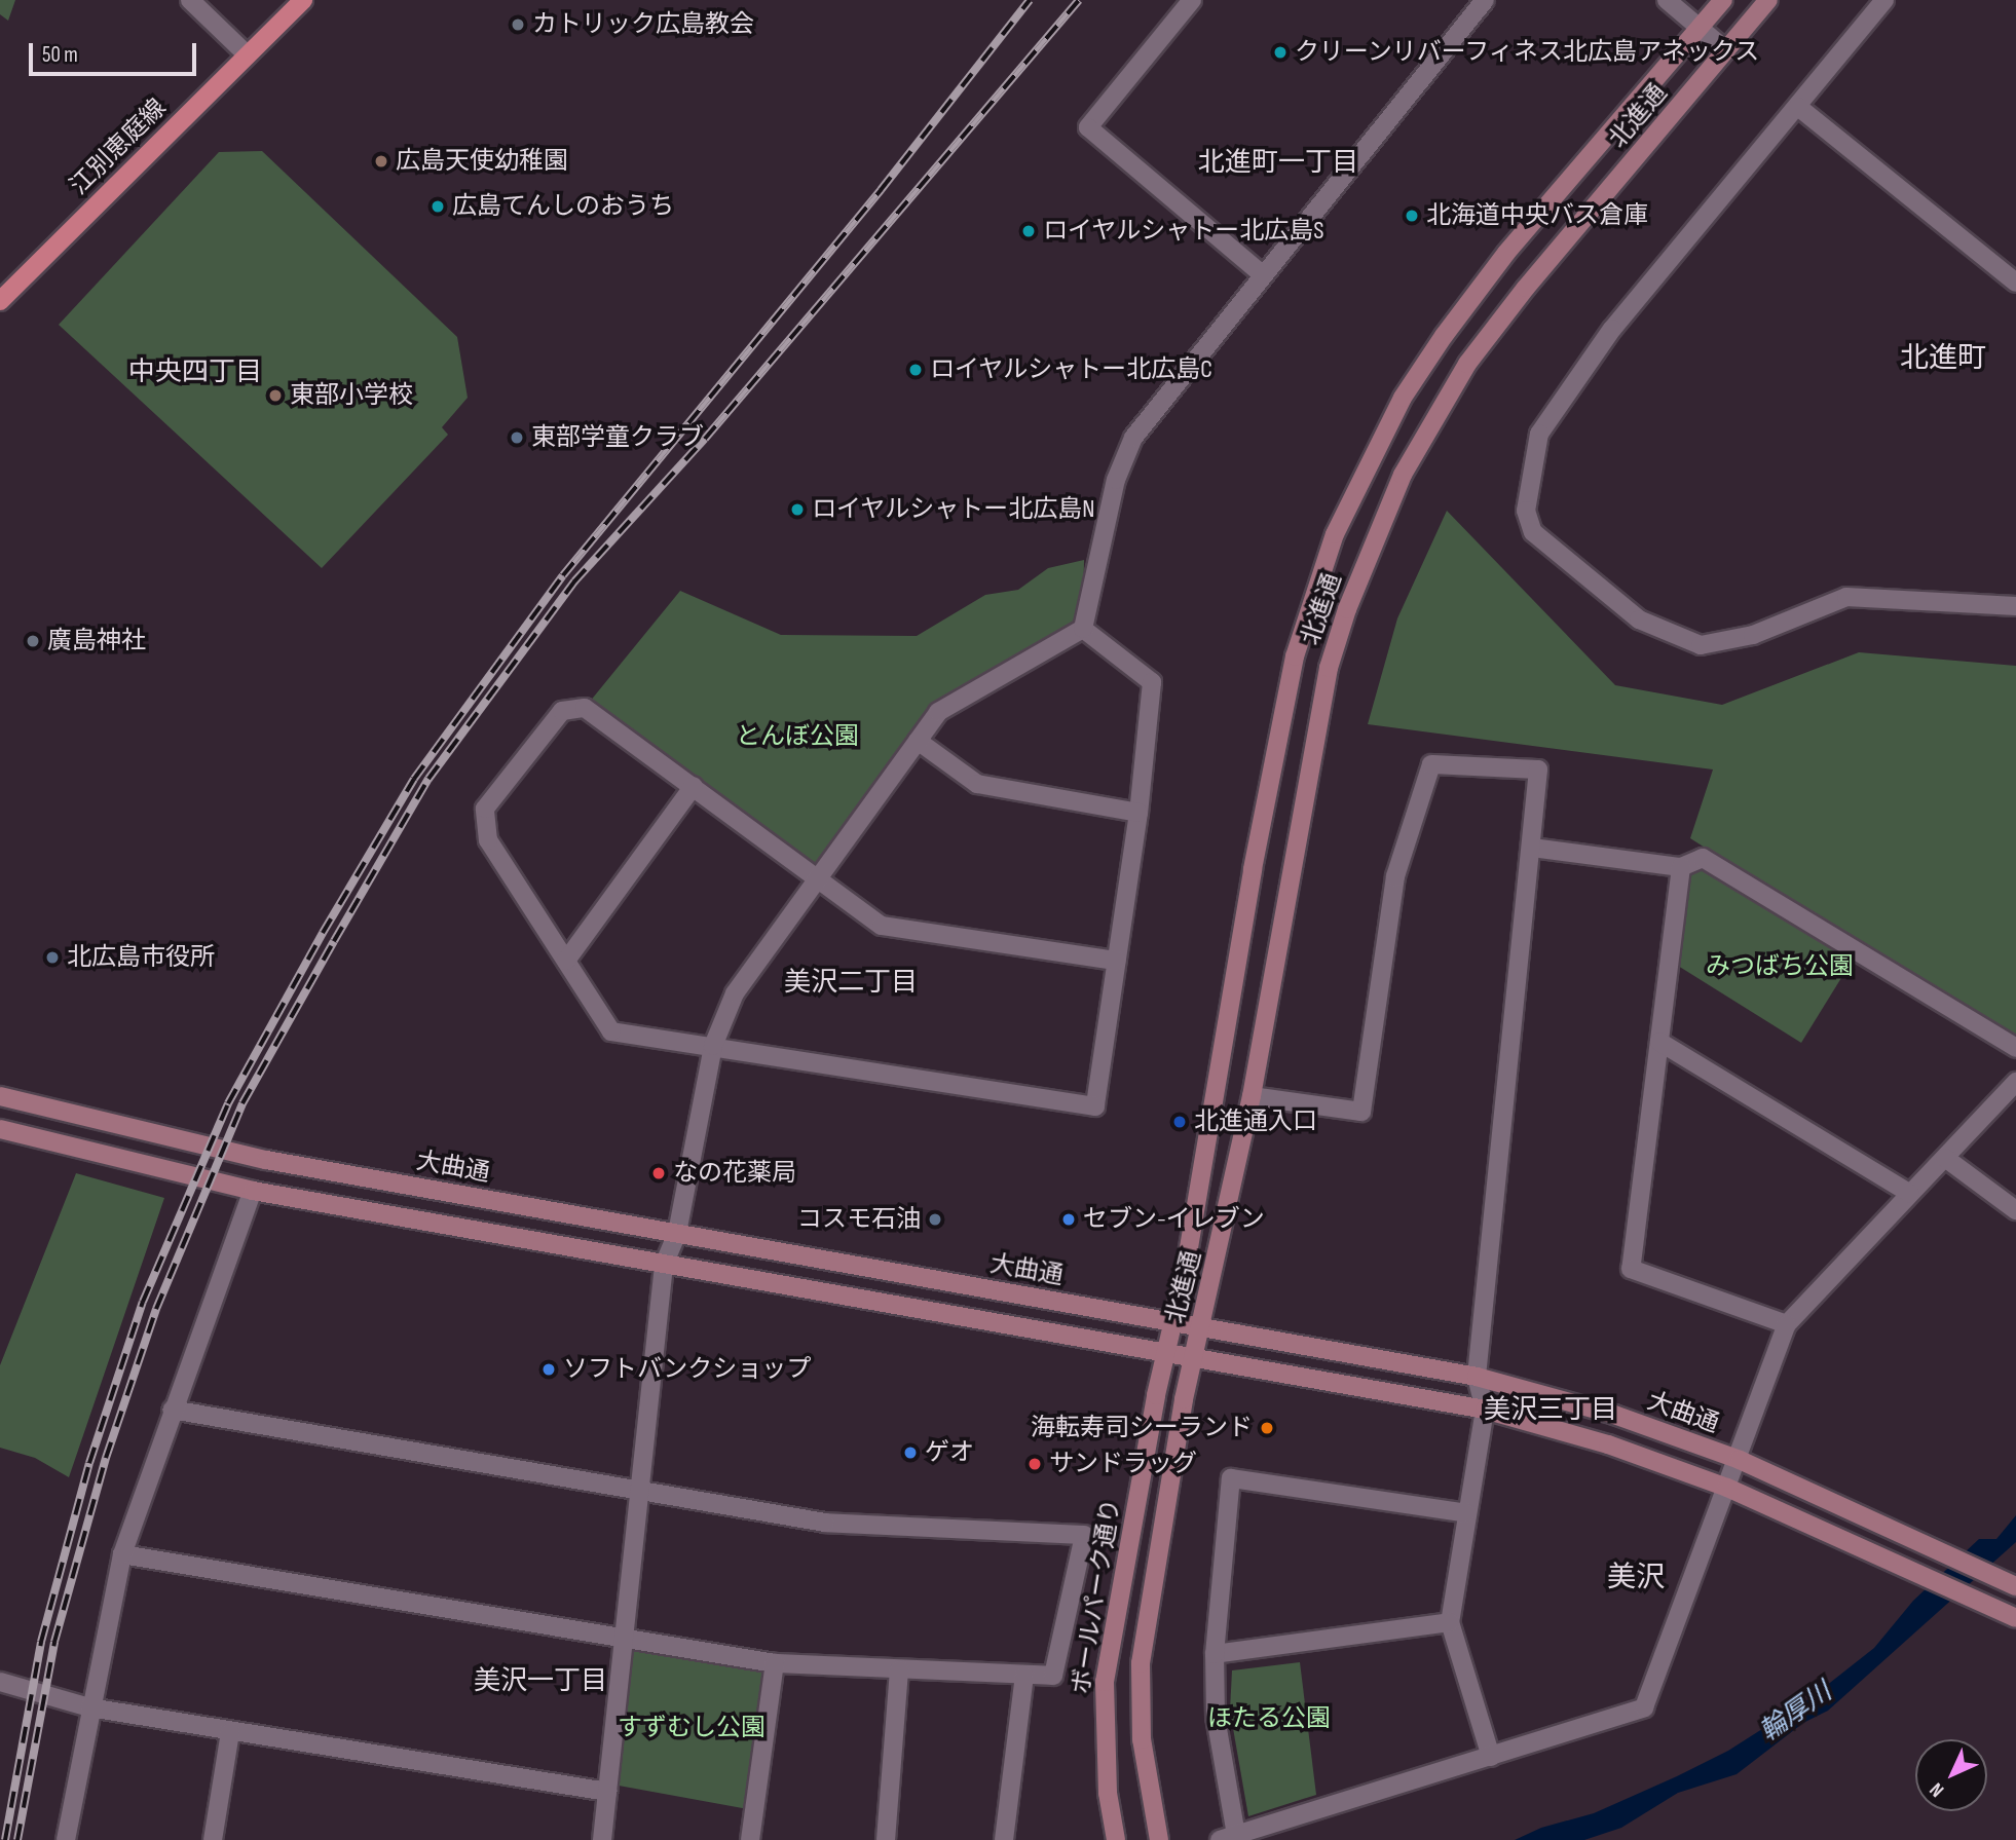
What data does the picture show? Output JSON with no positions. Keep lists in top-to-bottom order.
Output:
{
  "streets": {
    "main road": [
      "北進通",
      "江別恵庭線",
      "大曲通",
      "ボールパーク通り"
    ]
  },
  "crossings": [
    ["北進通", "大曲通"],
    ["北進通", "ボールパーク通り"],
    ["大曲通", "ボールパーク通り"]
  ],
  "districts": [
    "北進町一丁目",
    "北進町",
    "中央四丁目",
    "美沢二丁目",
    "美沢三丁目",
    "美沢",
    "美沢一丁目"
  ],
  "water": ["輪厚川"],
  "parks": [
    "とんぼ公園",
    "みつばち公園",
    "ほたる公園",
    "すずむし公園"
  ],
  "places": [
    "カトリック広島教会",
    "クリーンリバーフィネス北広島アネックス",
    "広島天使幼稚園",
    "広島てんしのおうち",
    "北海道中央バス倉庫",
    "ロイヤルシャトー北広島S",
    "ロイヤルシャトー北広島C",
    "東部小学校",
    "東部学童クラブ",
    "ロイヤルシャトー北広島N",
    "廣島神社",
    "北広島市役所",
    "北進通入口",
    "なの花薬局",
    "コスモ石油",
    "セブン-イレブン",
    "ソフトバンクショップ",
    "海転寿司シーランド",
    "ゲオ",
    "サンドラッグ"
  ],
  "scale_bar": "50 m",
  "north": "bottom left"
}
